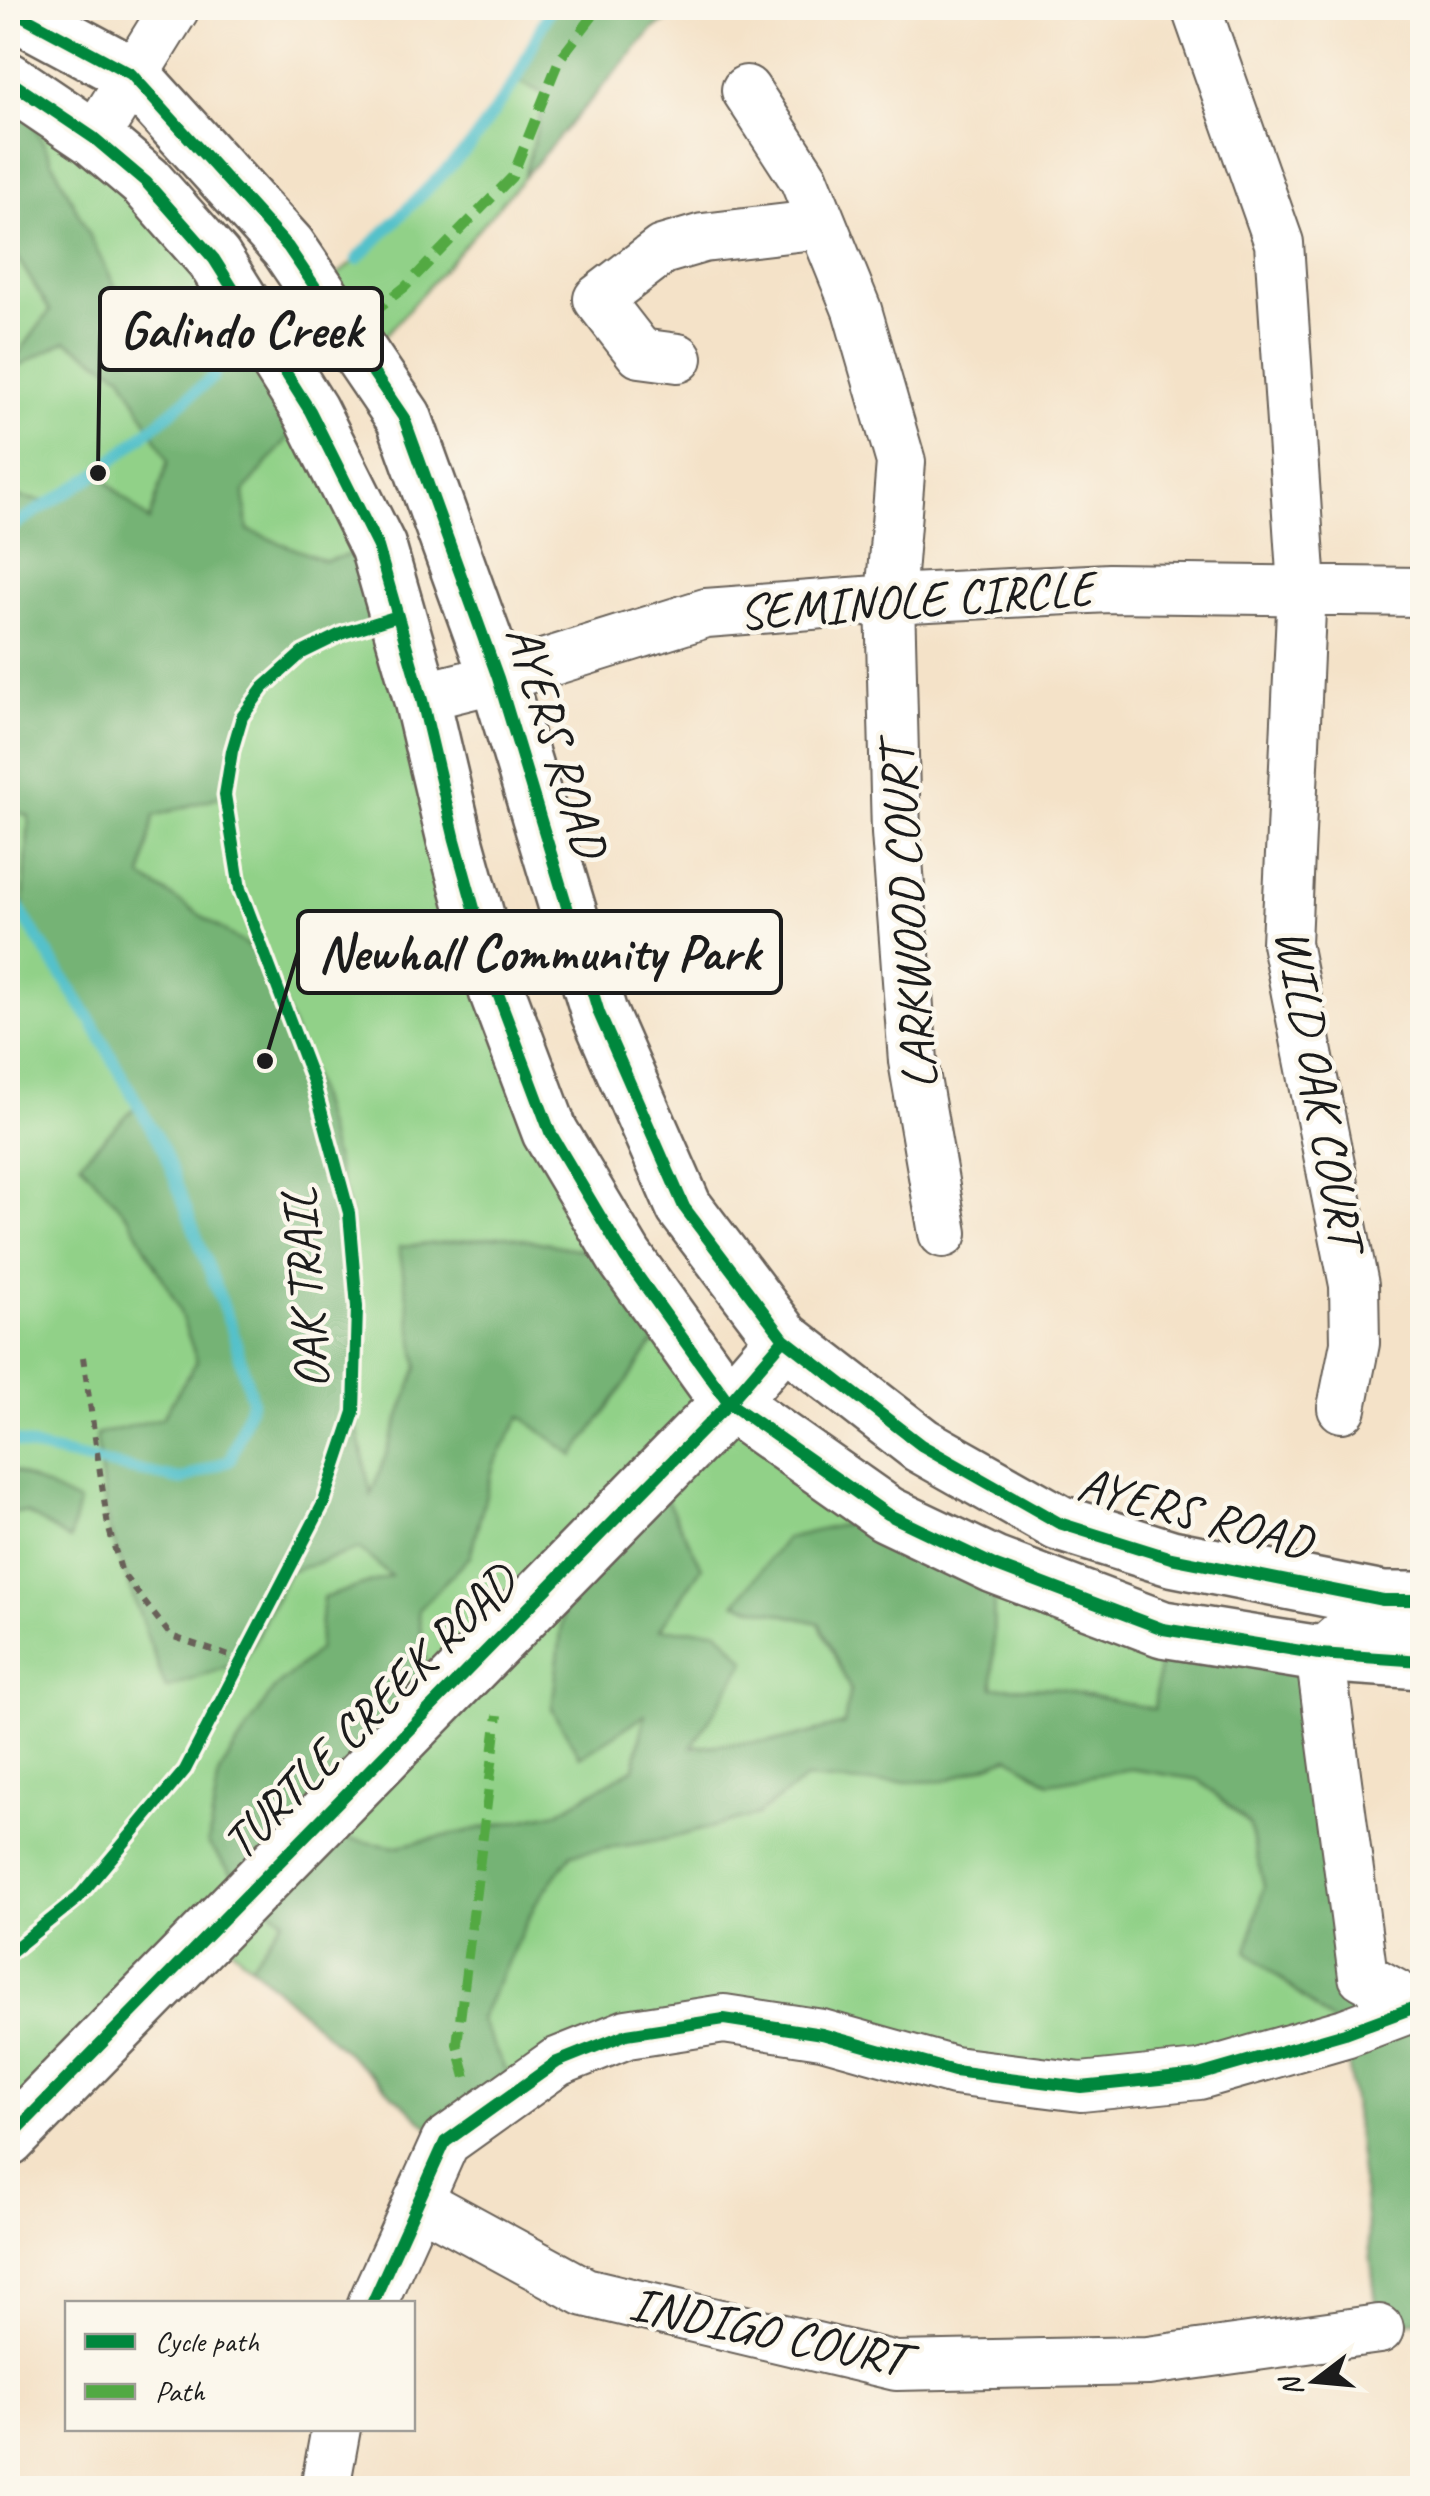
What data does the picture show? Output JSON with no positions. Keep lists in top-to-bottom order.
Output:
{
  "streets": {
    "street": [
      "SEMINOLE CIRCLE",
      "AYERS ROAD",
      "LARKWOOD COURT",
      "WILD OAK COURT",
      "TURTLE CREEK ROAD",
      "INDIGO COURT"
    ],
    "cycle path": ["OAK TRAIL"]
  },
  "crossings": [
    ["SEMINOLE CIRCLE", "AYERS ROAD"],
    ["SEMINOLE CIRCLE", "LARKWOOD COURT"],
    ["SEMINOLE CIRCLE", "WILD OAK COURT"],
    ["AYERS ROAD", "TURTLE CREEK ROAD"]
  ],
  "places": ["Galindo Creek", "Newhall Community Park"],
  "legend": ["Cycle path", "Path"],
  "north": "left"
}
